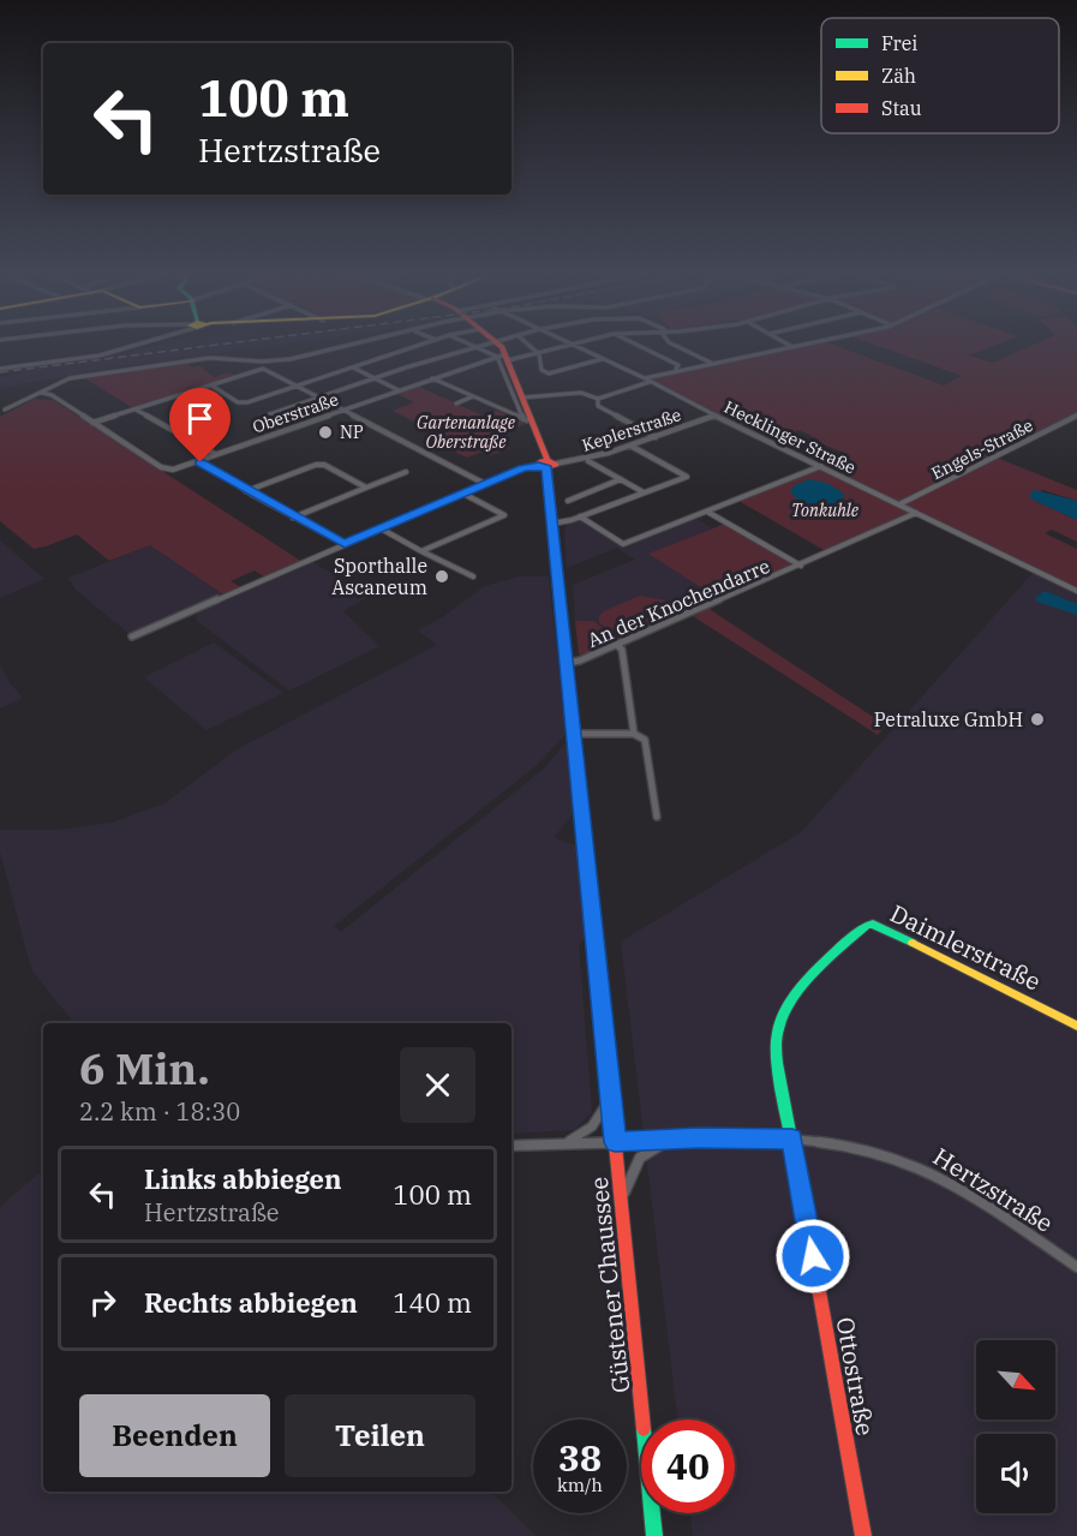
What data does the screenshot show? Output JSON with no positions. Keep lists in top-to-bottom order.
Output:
{
  "streets": {
    "main road": ["Daimlerstraße", "Güstener Chaussee", "Ottostraße"],
    "street": [
      "Oberstraße",
      "Keplerstraße",
      "Hecklinger Straße",
      "Engels-Straße",
      "An der Knochendarre",
      "Hertzstraße"
    ]
  },
  "crossings": [
    ["Oberstraße", "Güstener Chaussee"],
    ["Keplerstraße", "Hecklinger Straße"],
    ["Keplerstraße", "Güstener Chaussee"],
    ["Hecklinger Straße", "Engels-Straße"],
    ["Hecklinger Straße", "An der Knochendarre"],
    ["An der Knochendarre", "Güstener Chaussee"],
    ["Daimlerstraße", "Hertzstraße"],
    ["Daimlerstraße", "Ottostraße"],
    ["Hertzstraße", "Güstener Chaussee"],
    ["Hertzstraße", "Ottostraße"]
  ],
  "parks": ["Gartenanlage Oberstraße", "Tonkuhle"],
  "places": ["NP", "Sporthalle Ascaneum", "Petraluxe GmbH"],
  "legend": ["Frei", "Zäh", "Stau"],
  "north": "bottom right",
  "page": {
    "turn": ["100 m", "Hertzstraße"],
    "heading": ["6 Min.", "2.2 km · 18:30"],
    "list": [
      {
        "name": "Links abbiegen",
        "note": "Hertzstraße",
        "value": "100 m"
      },
      {
        "name": "Rechts abbiegen",
        "value": "140 m"
      }
    ],
    "buttons": ["Beenden", "Teilen"],
    "speed": "38 km/h",
    "limit": "40"
  }
}
